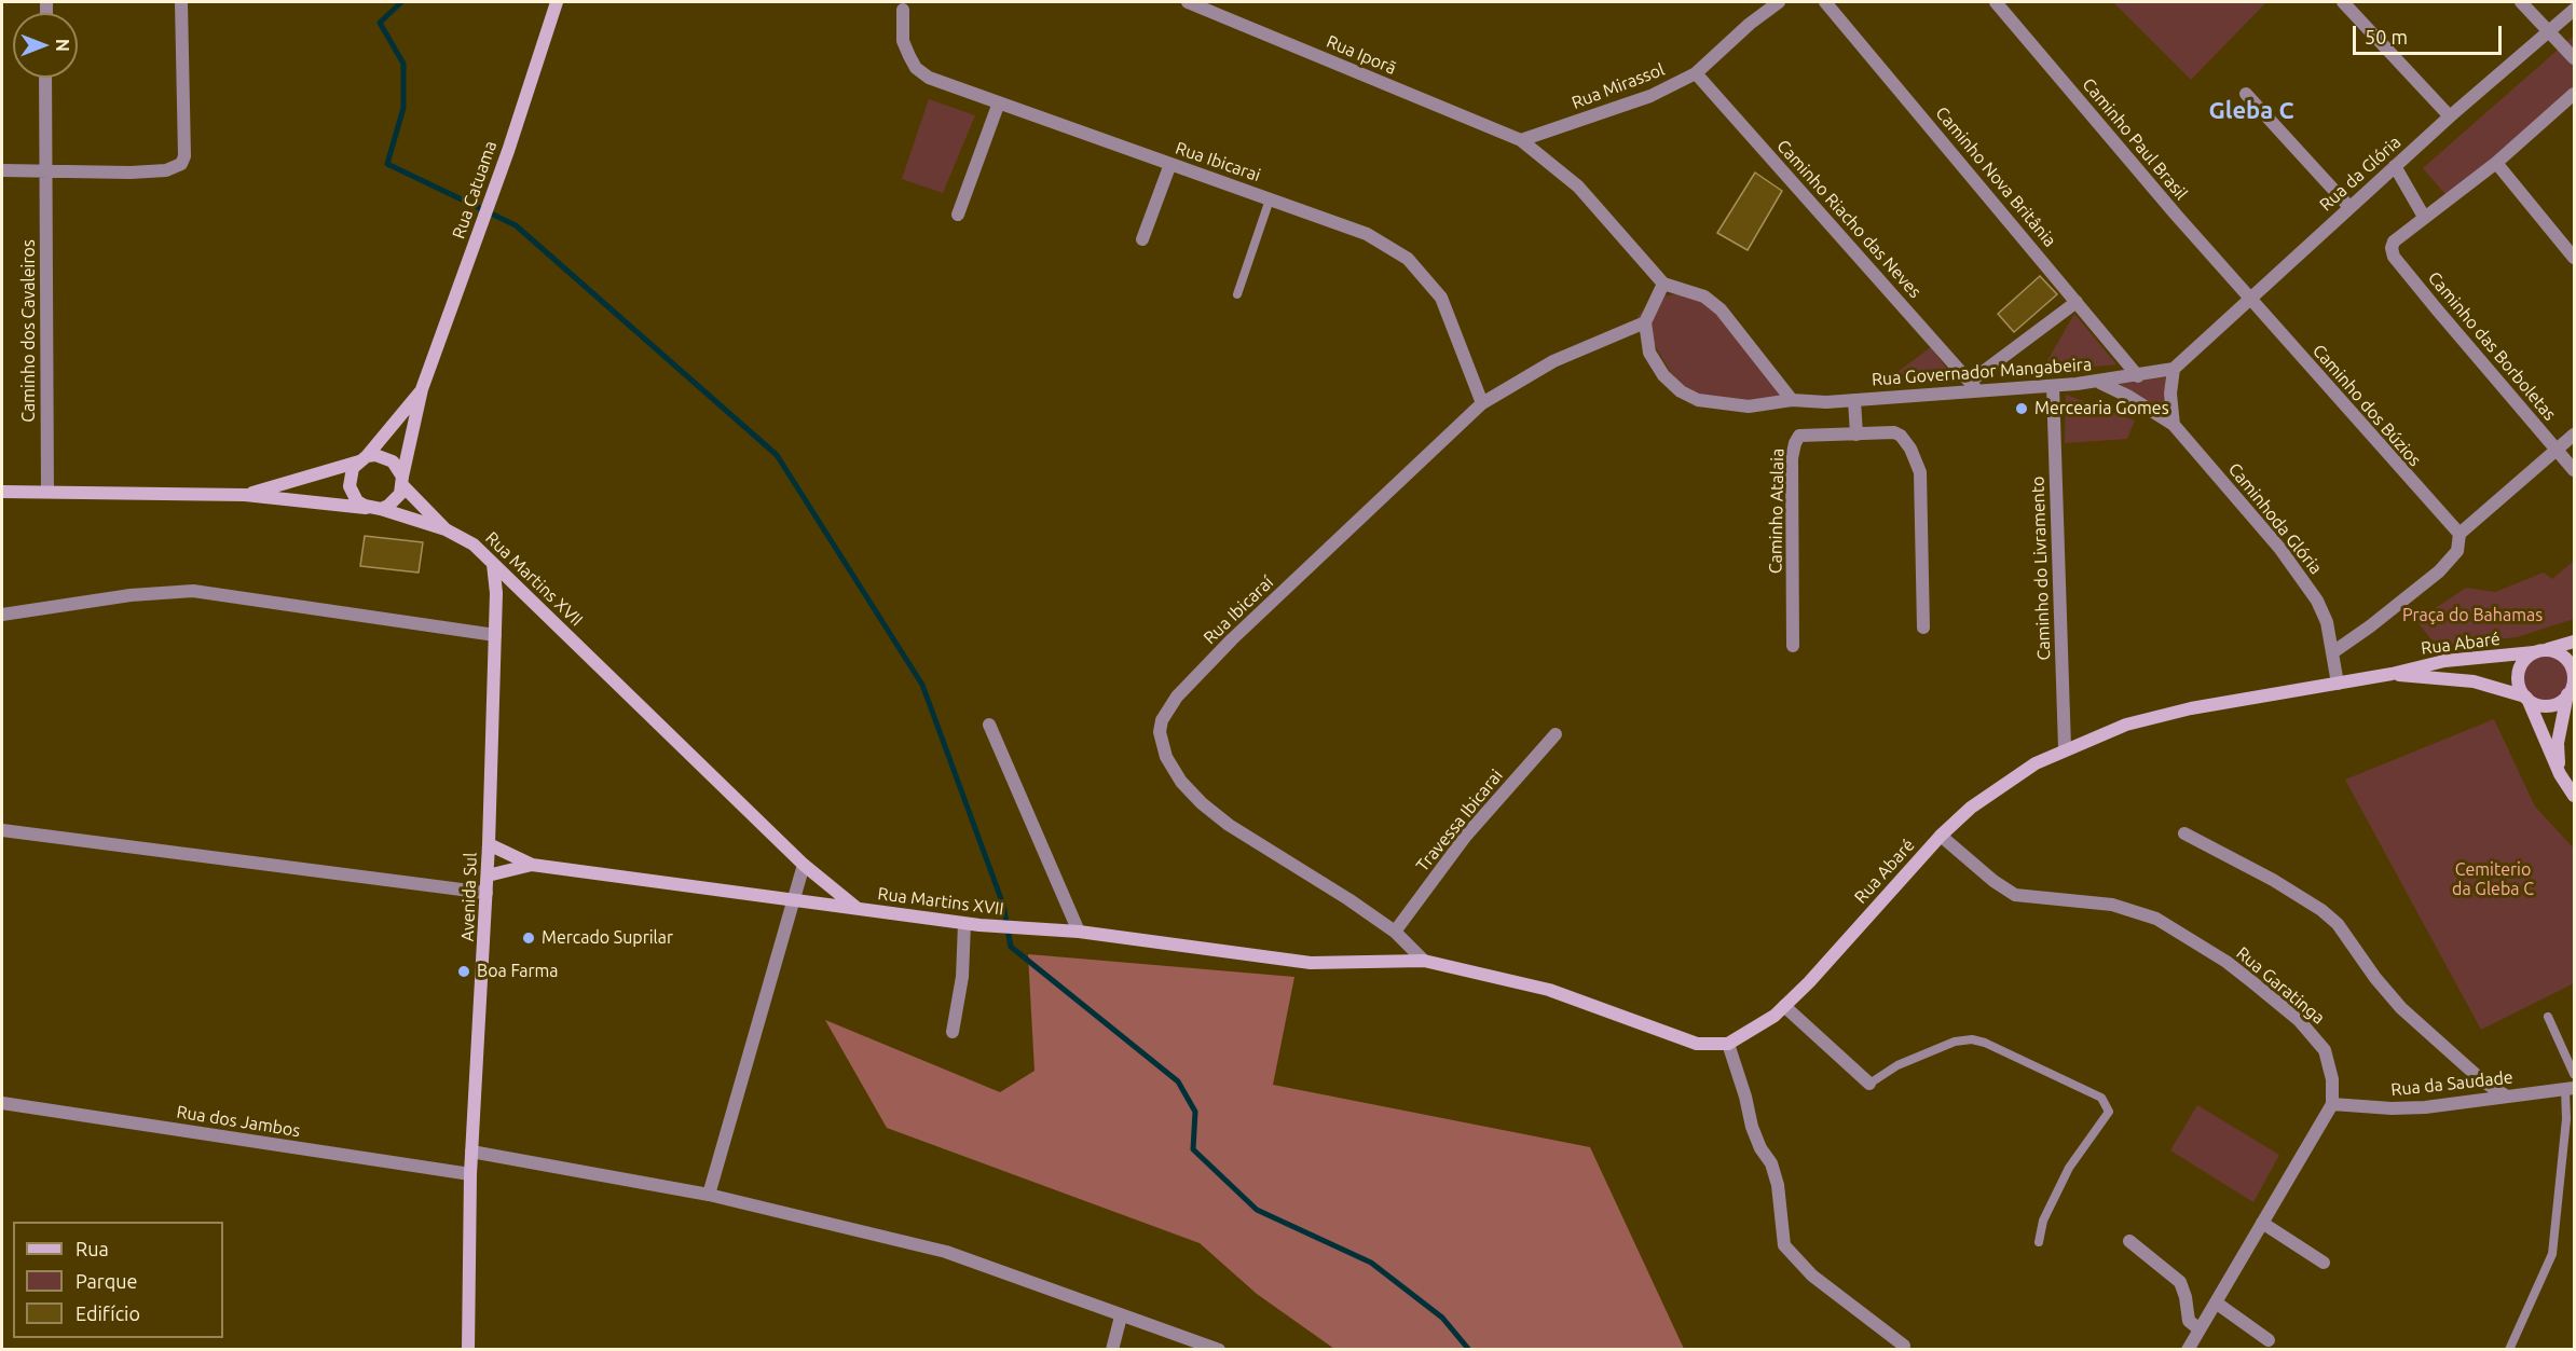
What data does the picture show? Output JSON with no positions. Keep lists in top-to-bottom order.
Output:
{
  "streets": {
    "street": [
      "Rua Iporã",
      "Rua Mirassol",
      "Caminho Paul Brasil",
      "Rua Ibicarai",
      "Rua da Glória",
      "Caminho Nova Britânia",
      "Rua Catuama",
      "Caminho Riacho das Neves",
      "Caminho dos Cavaleiros",
      "Caminho das Borboletas",
      "Rua Governador Mangabeira",
      "Caminho dos Búzios",
      "Caminho Atalaia",
      "Caminhoda Glória",
      "Caminho do Livramento",
      "Rua Martins XVII",
      "Rua Ibicaraí",
      "Rua Abaré",
      "Travessa Ibicarai",
      "Avenida Sul",
      "Rua Garatinga",
      "Rua da Saudade",
      "Rua dos Jambos"
    ]
  },
  "crossings": [
    ["Rua Iporã", "Rua Mirassol"],
    ["Rua Mirassol", "Caminho Riacho das Neves"],
    ["Caminho Paul Brasil", "Rua da Glória"],
    ["Caminho Paul Brasil", "Caminho dos Búzios"],
    ["Rua Ibicarai", "Rua Ibicaraí"],
    ["Rua da Glória", "Rua Governador Mangabeira"],
    ["Rua da Glória", "Caminho dos Búzios"],
    ["Caminho Nova Britânia", "Rua Governador Mangabeira"],
    ["Rua Catuama", "Rua Martins XVII"],
    ["Caminho Riacho das Neves", "Rua Governador Mangabeira"],
    ["Rua Governador Mangabeira", "Caminhoda Glória"],
    ["Rua Governador Mangabeira", "Caminho do Livramento"],
    ["Rua Governador Mangabeira", "Rua Ibicaraí"],
    ["Caminhoda Glória", "Rua Abaré"],
    ["Caminho do Livramento", "Rua Abaré"],
    ["Rua Martins XVII", "Rua Ibicaraí"],
    ["Rua Martins XVII", "Rua Abaré"],
    ["Rua Martins XVII", "Avenida Sul"],
    ["Rua Ibicaraí", "Rua Abaré"],
    ["Rua Ibicaraí", "Travessa Ibicarai"],
    ["Rua Abaré", "Rua Garatinga"],
    ["Avenida Sul", "Rua dos Jambos"],
    ["Rua Garatinga", "Rua da Saudade"]
  ],
  "districts": ["Gleba C"],
  "parks": ["Praça do Bahamas", "Cemiterio da Gleba C"],
  "places": ["Mercearia Gomes", "Mercado Suprilar", "Boa Farma"],
  "legend": ["Rua", "Parque", "Edifício"],
  "scale_bar": "50 m",
  "north": "right"
}
